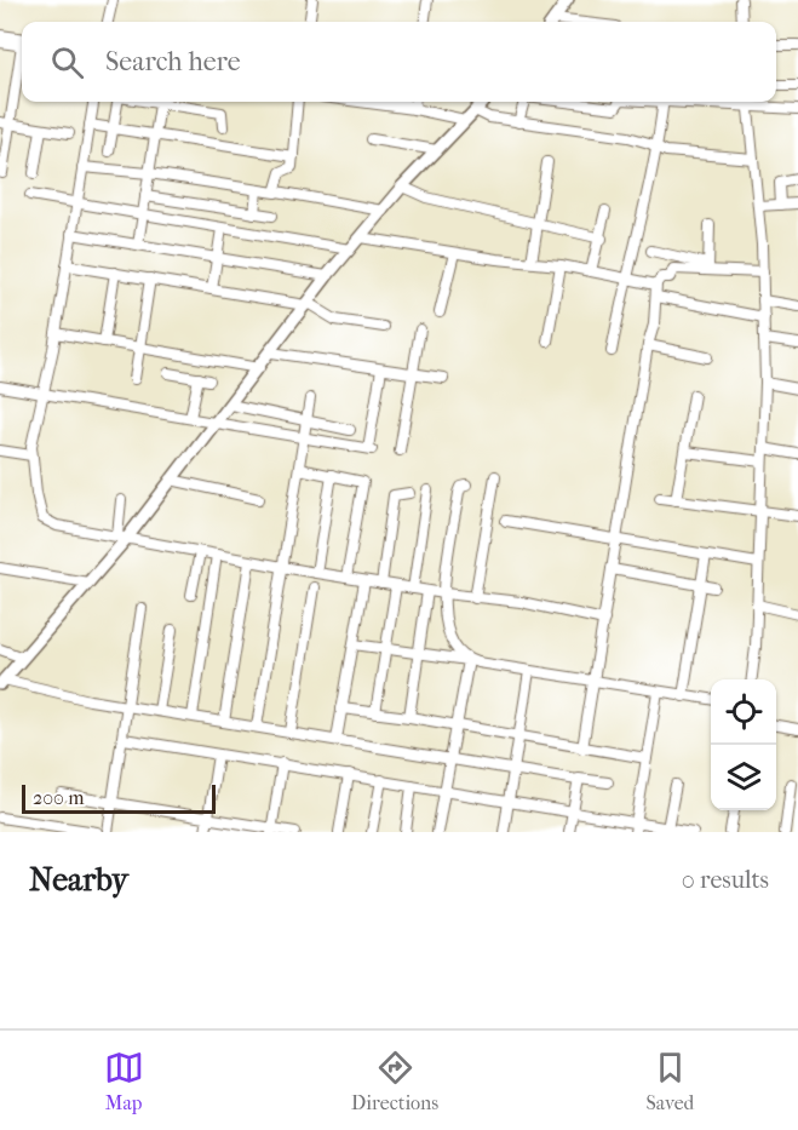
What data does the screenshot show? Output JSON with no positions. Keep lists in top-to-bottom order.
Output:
{
  "scale_bar": "200 m",
  "page": {
    "search": "Search here",
    "scale": "200 m",
    "heading": ["Nearby", "0 results"],
    "nav": ["Map", "Directions", "Saved"]
  }
}
